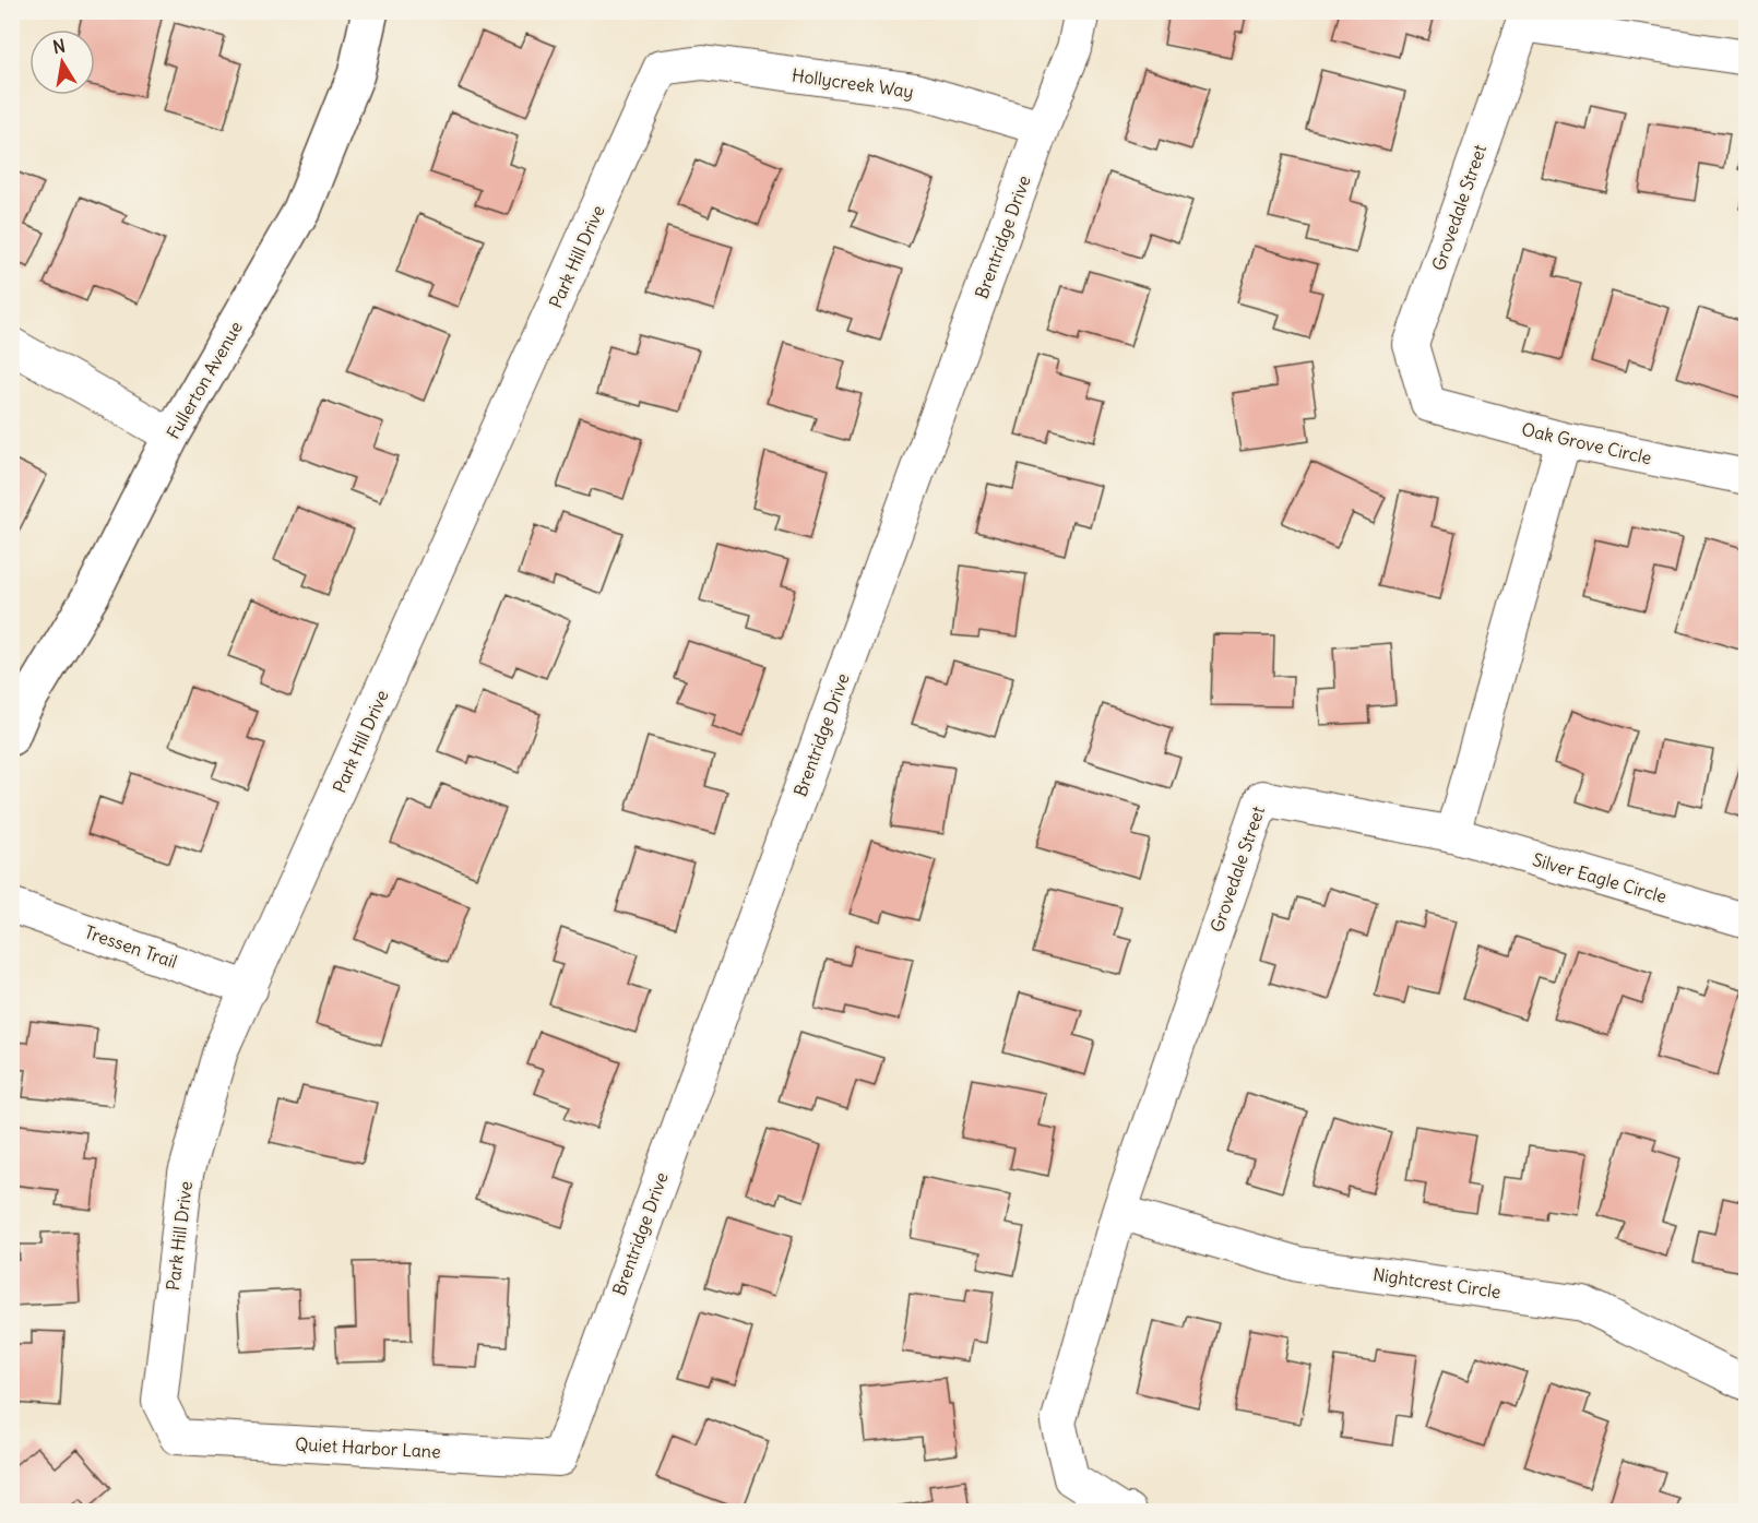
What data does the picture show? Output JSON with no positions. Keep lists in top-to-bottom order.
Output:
{
  "streets": {
    "main road": ["Fullerton Avenue"],
    "street": [
      "Hollycreek Way",
      "Grovedale Street",
      "Brentridge Drive",
      "Park Hill Drive",
      "Oak Grove Circle",
      "Silver Eagle Circle",
      "Tressen Trail",
      "Nightcrest Circle",
      "Quiet Harbor Lane"
    ]
  },
  "crossings": [
    ["Hollycreek Way", "Brentridge Drive"],
    ["Hollycreek Way", "Park Hill Drive"],
    ["Grovedale Street", "Oak Grove Circle"],
    ["Grovedale Street", "Silver Eagle Circle"],
    ["Grovedale Street", "Nightcrest Circle"],
    ["Brentridge Drive", "Quiet Harbor Lane"],
    ["Park Hill Drive", "Tressen Trail"],
    ["Park Hill Drive", "Quiet Harbor Lane"]
  ],
  "north": "top"
}
